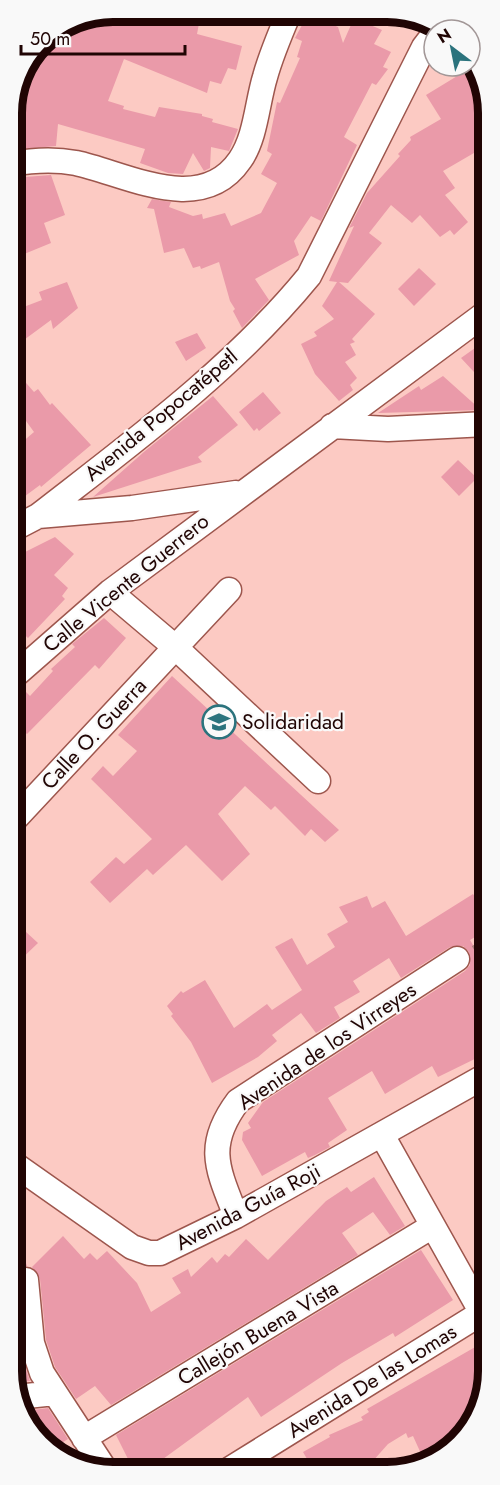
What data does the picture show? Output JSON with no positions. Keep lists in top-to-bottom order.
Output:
{
  "streets": {
    "street": [
      "Avenida Popocatépetl",
      "Calle Vicente Guerrero",
      "Calle O. Guerra",
      "Avenida de los Virreyes",
      "Avenida Guía Roji",
      "Callejón Buena Vista",
      "Avenida De las Lomas"
    ]
  },
  "crossings": [
    ["Avenida de los Virreyes", "Avenida Guía Roji"]
  ],
  "places": {
    "school or university": ["Solidaridad"]
  },
  "scale_bar": "50 m",
  "north": "top left"
}
